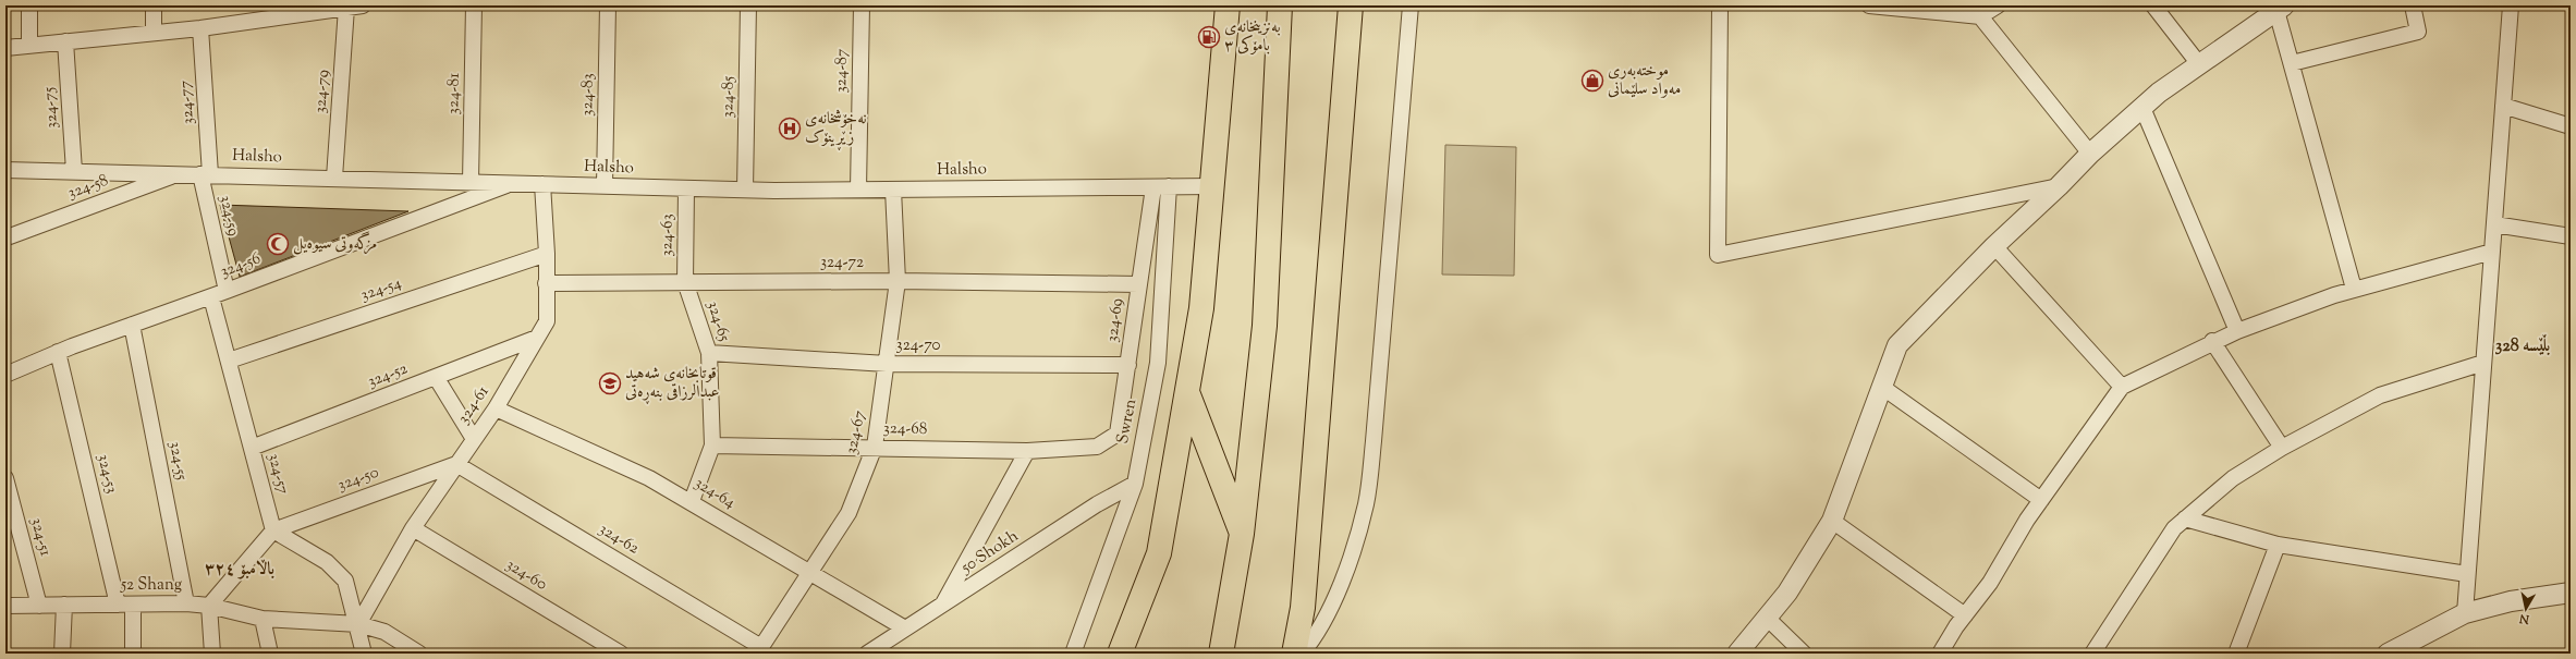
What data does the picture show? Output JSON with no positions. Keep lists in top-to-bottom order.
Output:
{
  "streets": {
    "street": [
      "324-87",
      "324-79",
      "324-81",
      "324-83",
      "324-85",
      "324-77",
      "324-75",
      "Halsho",
      "324-58",
      "324-59",
      "324-63",
      "324-72",
      "324-56",
      "324-54",
      "324-69",
      "324-65",
      "324-70",
      "324-52",
      "324-61",
      "Swren",
      "324-68",
      "324-67",
      "324-55",
      "324-53",
      "324-57",
      "324-50",
      "324-64",
      "324-51",
      "324-62",
      "50 Shokh",
      "324-60",
      "52 Shang"
    ]
  },
  "crossings": [
    ["324-87", "Halsho"],
    ["324-79", "Halsho"],
    ["324-81", "Halsho"],
    ["324-83", "Halsho"],
    ["324-85", "Halsho"],
    ["324-77", "Halsho"],
    ["324-77", "324-59"],
    ["324-75", "Halsho"],
    ["Halsho", "324-58"],
    ["Halsho", "324-59"],
    ["Halsho", "324-63"],
    ["Halsho", "324-56"],
    ["Halsho", "324-69"],
    ["Halsho", "324-61"],
    ["Halsho", "Swren"],
    ["Halsho", "324-67"],
    ["324-59", "324-56"],
    ["324-63", "324-72"],
    ["324-63", "324-65"],
    ["324-72", "324-69"],
    ["324-72", "324-65"],
    ["324-72", "324-61"],
    ["324-72", "324-67"],
    ["324-56", "324-55"],
    ["324-56", "324-53"],
    ["324-56", "324-57"],
    ["324-54", "324-61"],
    ["324-54", "324-57"],
    ["324-69", "324-70"],
    ["324-69", "Swren"],
    ["324-69", "324-68"],
    ["324-65", "324-70"],
    ["324-65", "324-68"],
    ["324-65", "324-64"],
    ["324-70", "324-67"],
    ["324-52", "324-61"],
    ["324-52", "324-57"],
    ["324-61", "324-50"],
    ["324-61", "324-64"],
    ["324-61", "324-62"],
    ["324-61", "324-60"],
    ["324-61", "52 Shang"],
    ["Swren", "50 Shokh"],
    ["324-68", "324-67"],
    ["324-67", "324-64"],
    ["324-67", "324-62"],
    ["324-55", "52 Shang"],
    ["324-53", "52 Shang"],
    ["324-57", "324-50"],
    ["324-50", "324-62"],
    ["324-64", "50 Shokh"],
    ["324-51", "52 Shang"]
  ],
  "districts": ["بڵێسە 328", "باڵامبۆ ٣٢٤"],
  "places": {
    "fuel station": ["بەنزینخانەی بامۆکی ٣"],
    "shop": ["موختەبەری مەواد سلێمانی"],
    "hospital": ["نەخۆشخانەی زێڕینۆک"],
    "mosque": ["مزگەوتی سیوەیل"],
    "school or university": ["قوتابخانەی شەهید عبدالرزاقی بنەڕەتی"]
  },
  "north": "bottom"
}
